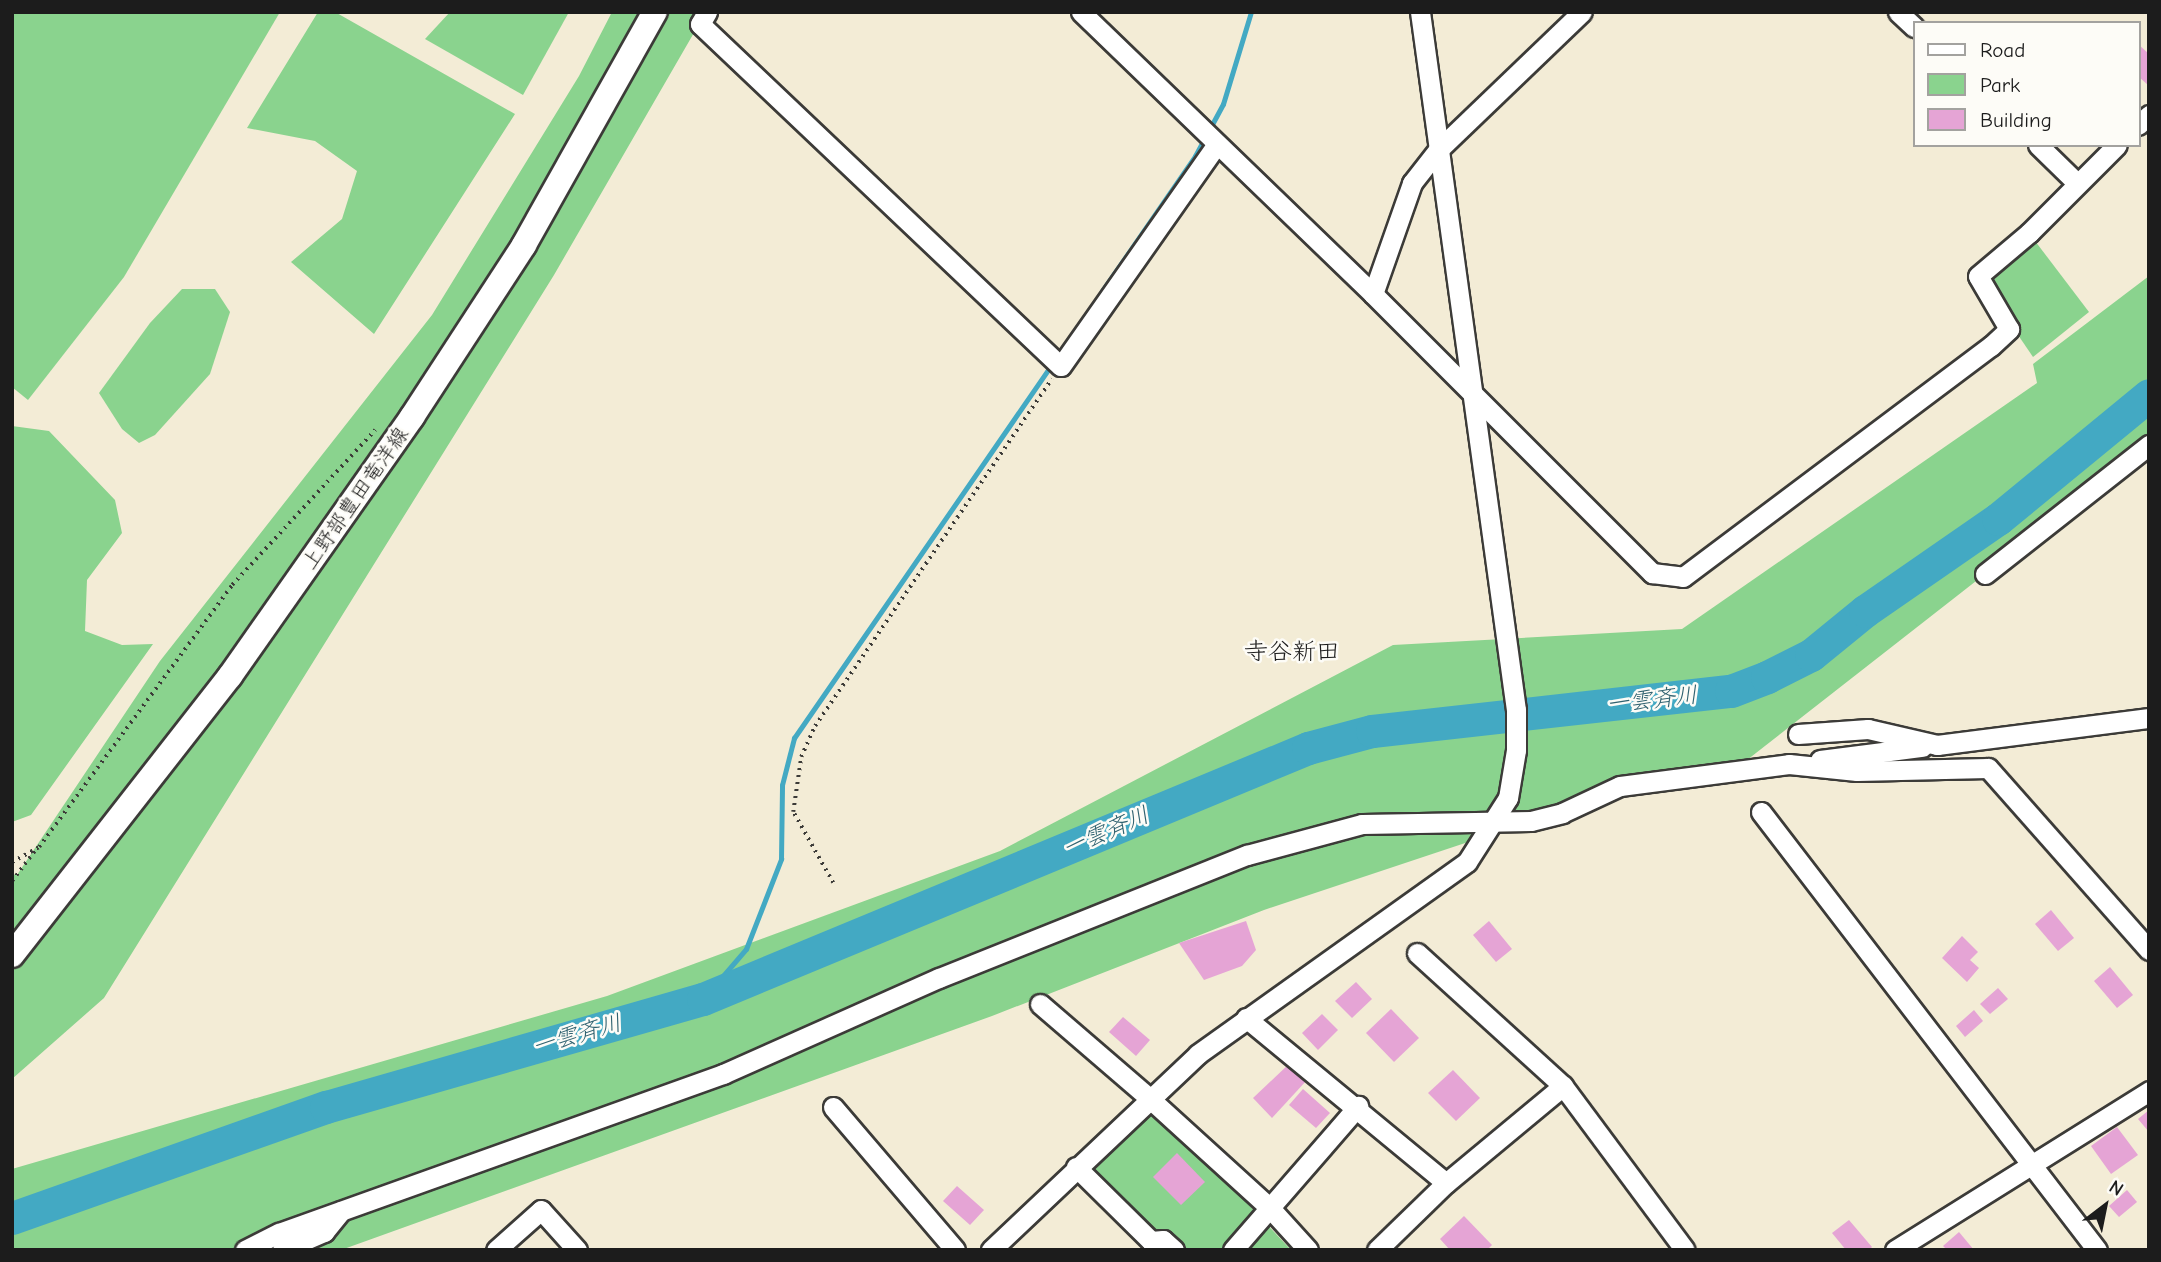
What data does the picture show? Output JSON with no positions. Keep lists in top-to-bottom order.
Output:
{
  "streets": {
    "main road": ["上野部豊田竜洋線"]
  },
  "districts": ["寺谷新田"],
  "water": ["一雲斉川"],
  "legend": ["Road", "Park", "Building"],
  "north": "top right"
}
